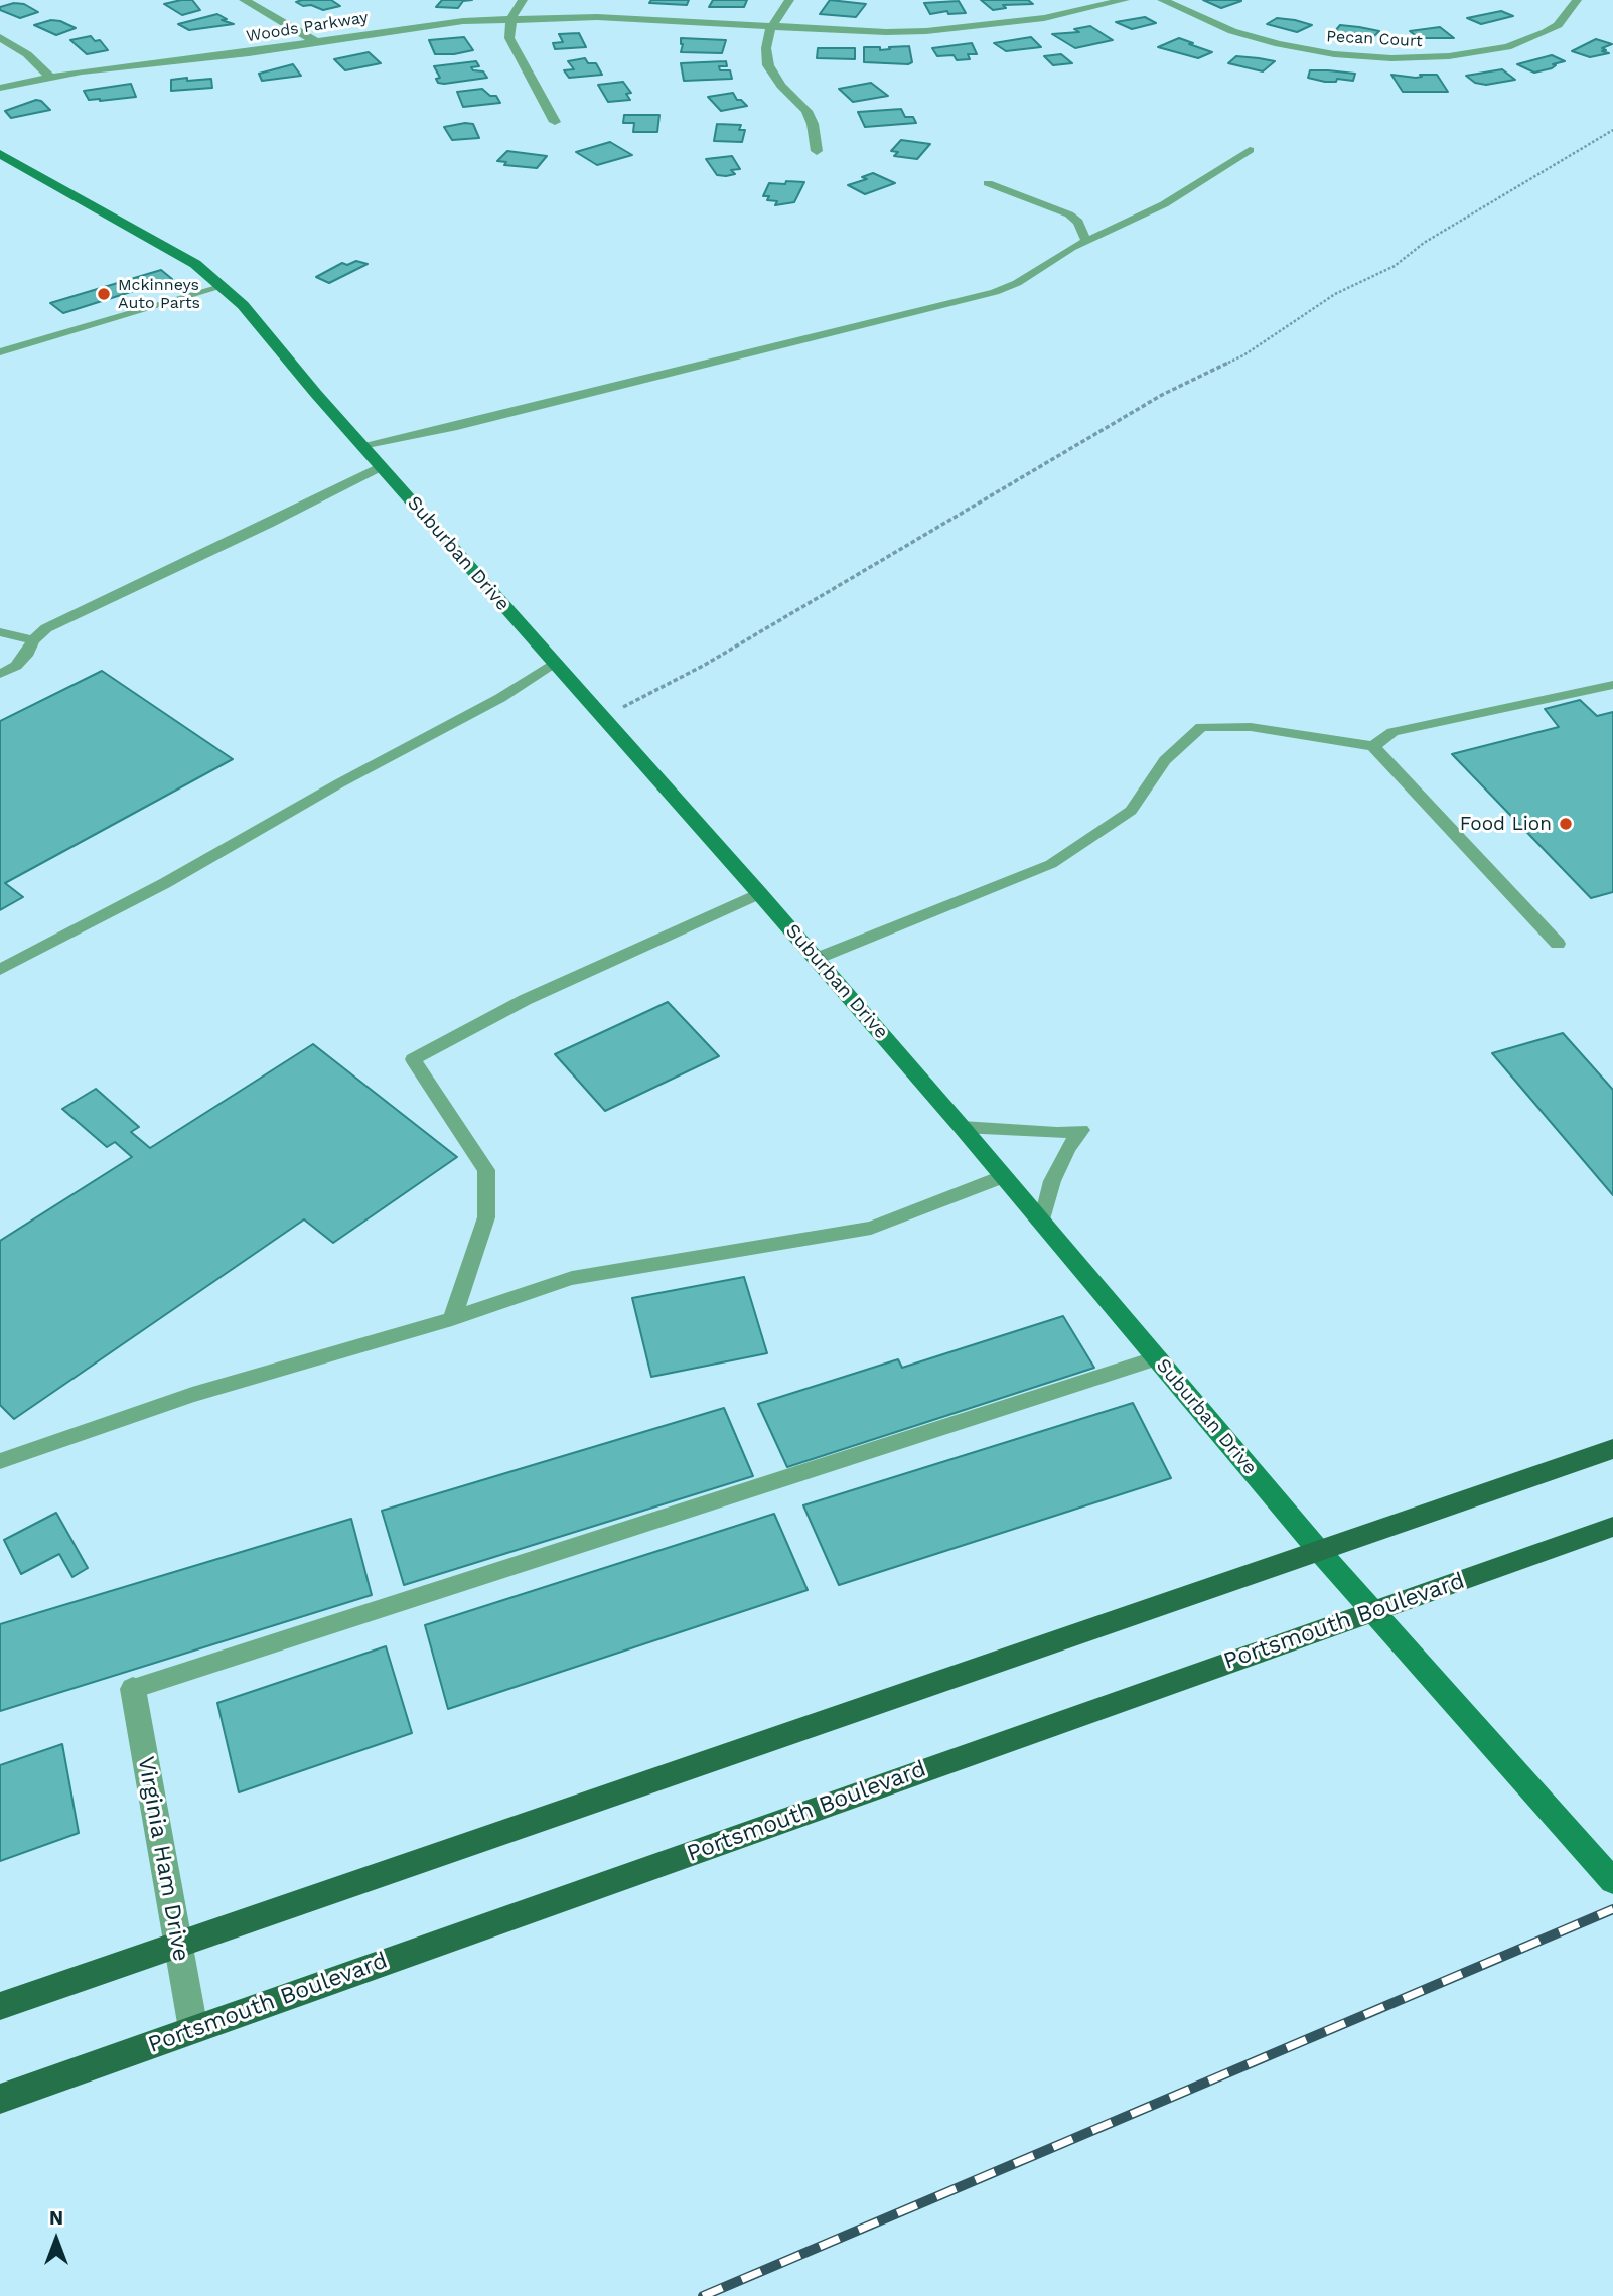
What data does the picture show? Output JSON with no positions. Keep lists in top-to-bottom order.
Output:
{
  "streets": {
    "main road": ["Suburban Drive", "Portsmouth Boulevard"],
    "street": ["Woods Parkway", "Pecan Court", "Virginia Ham Drive"]
  },
  "crossings": [
    ["Suburban Drive", "Portsmouth Boulevard"],
    ["Portsmouth Boulevard", "Virginia Ham Drive"]
  ],
  "places": ["Mckinneys Auto Parts", "Food Lion"],
  "north": "top"
}
